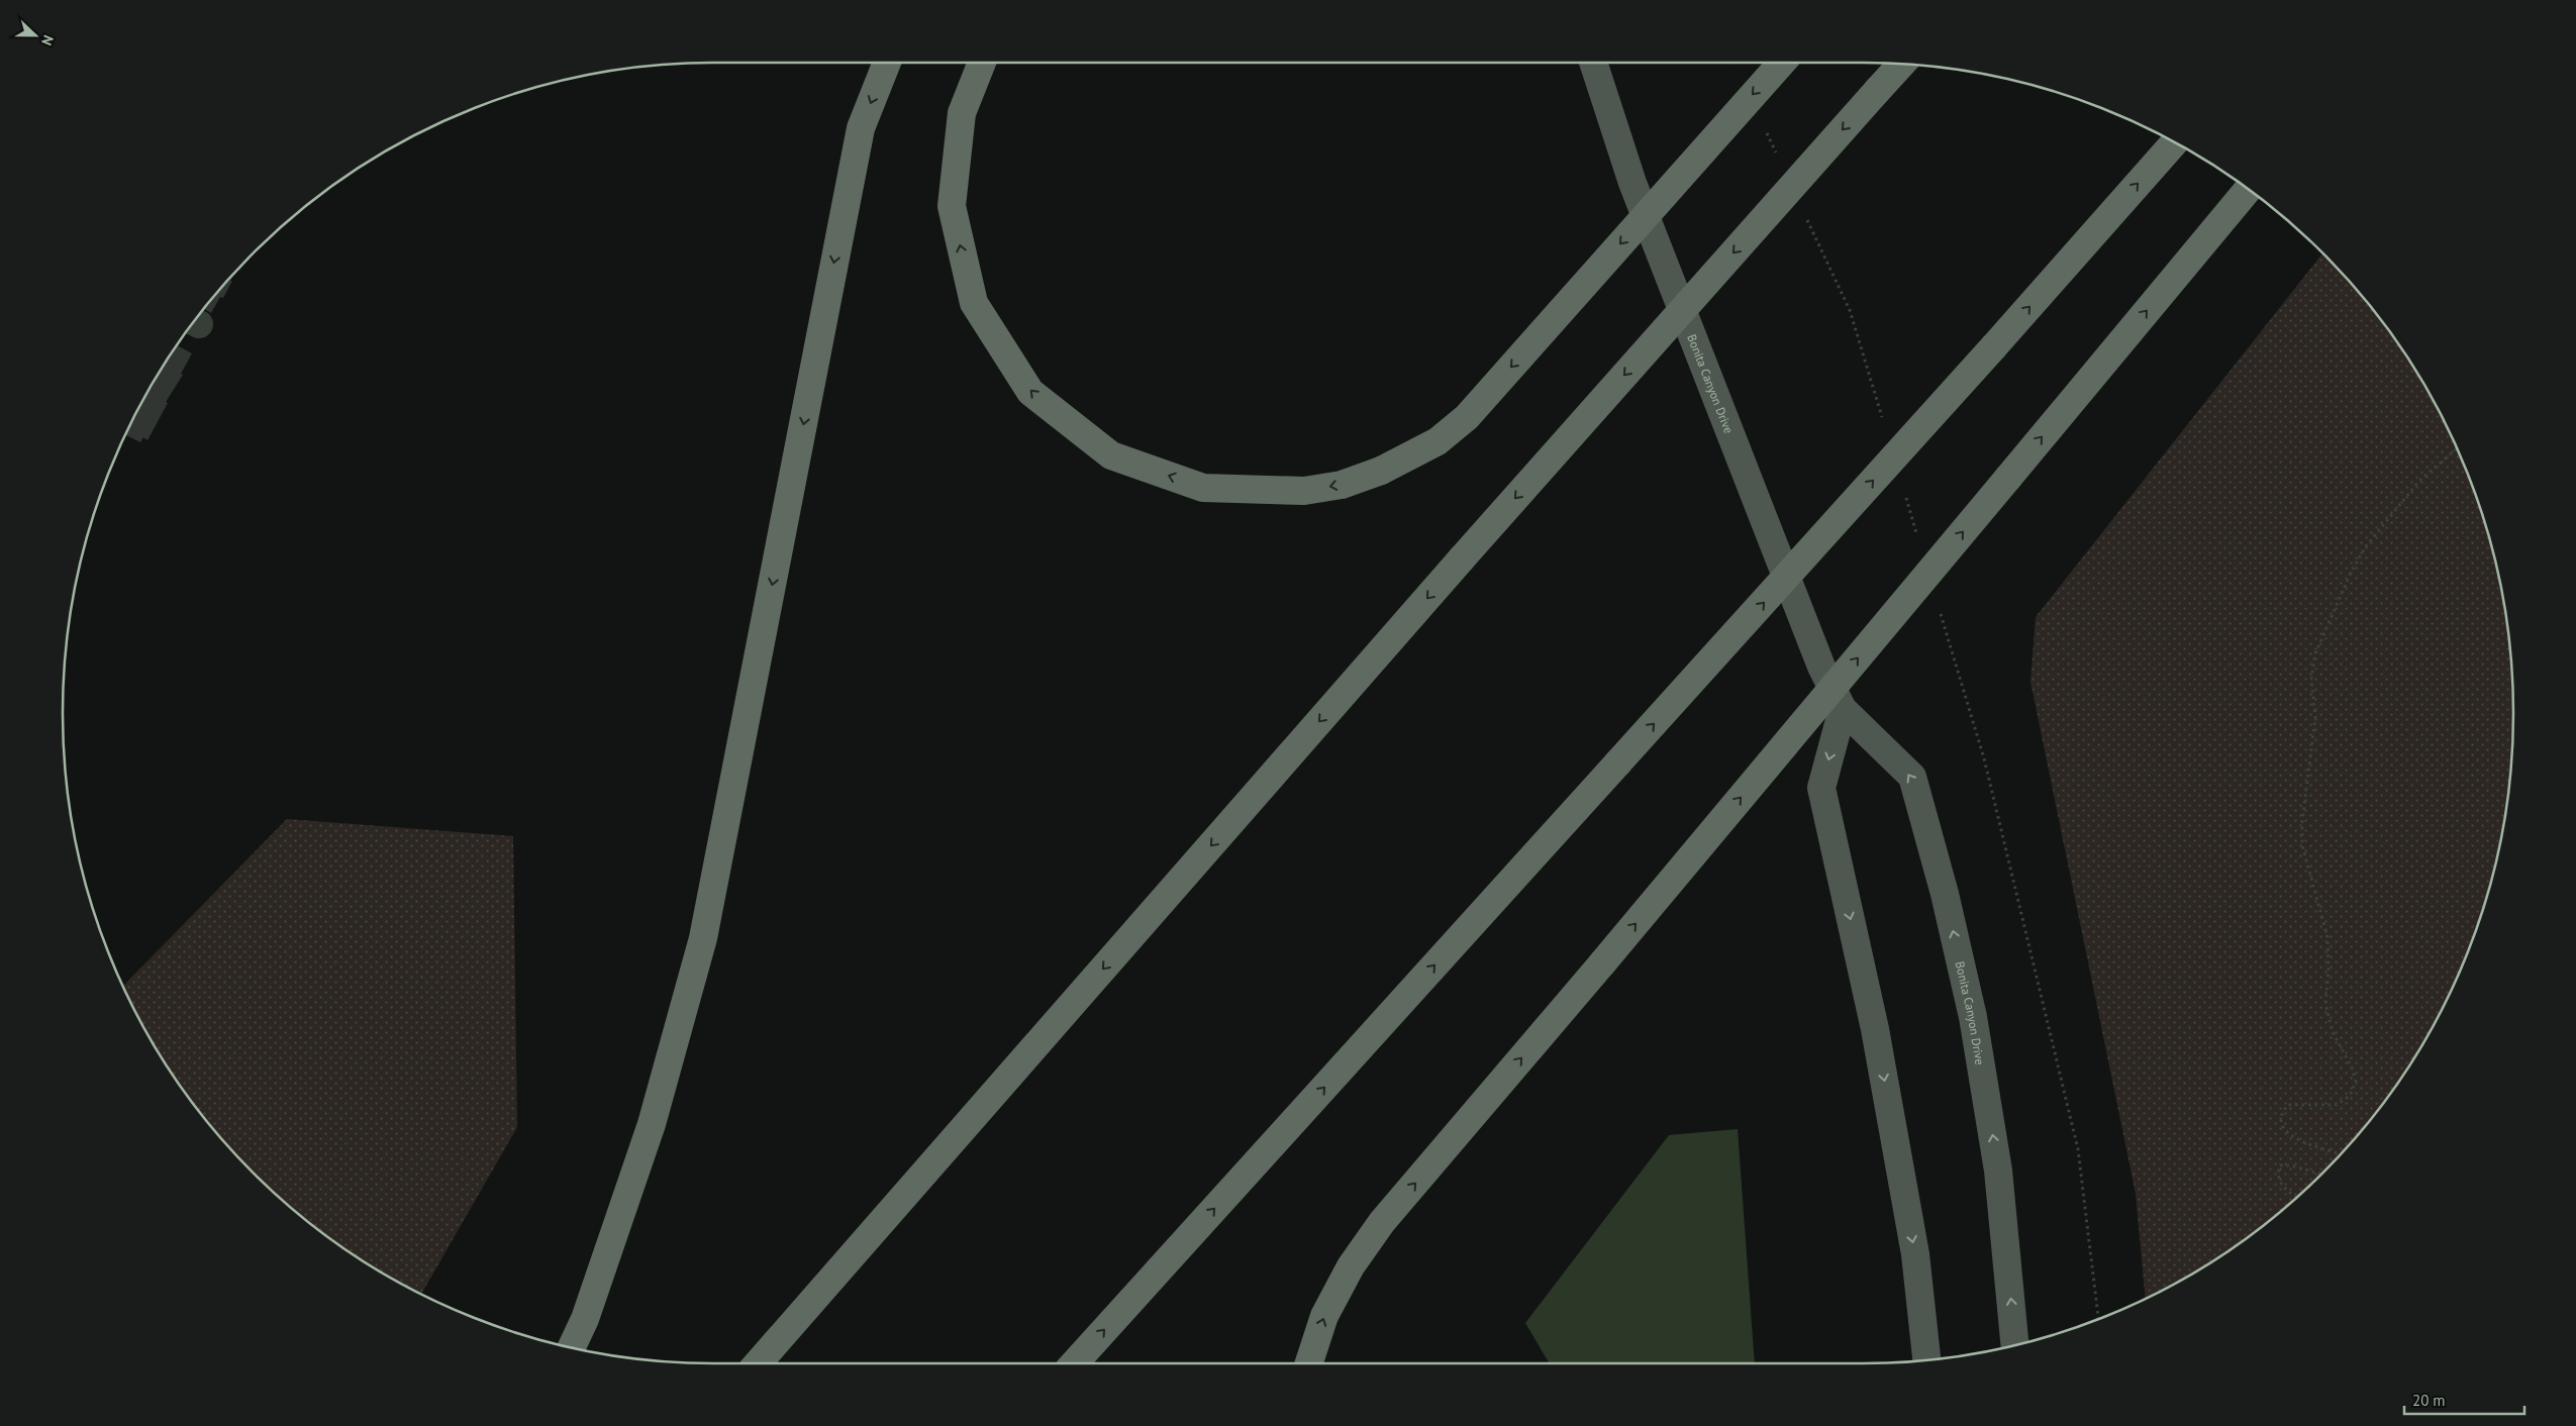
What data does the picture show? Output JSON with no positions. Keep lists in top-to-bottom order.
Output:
{
  "streets": {
    "main road": ["Bonita Canyon Drive"]
  },
  "scale_bar": "20 m",
  "north": "right"
}
